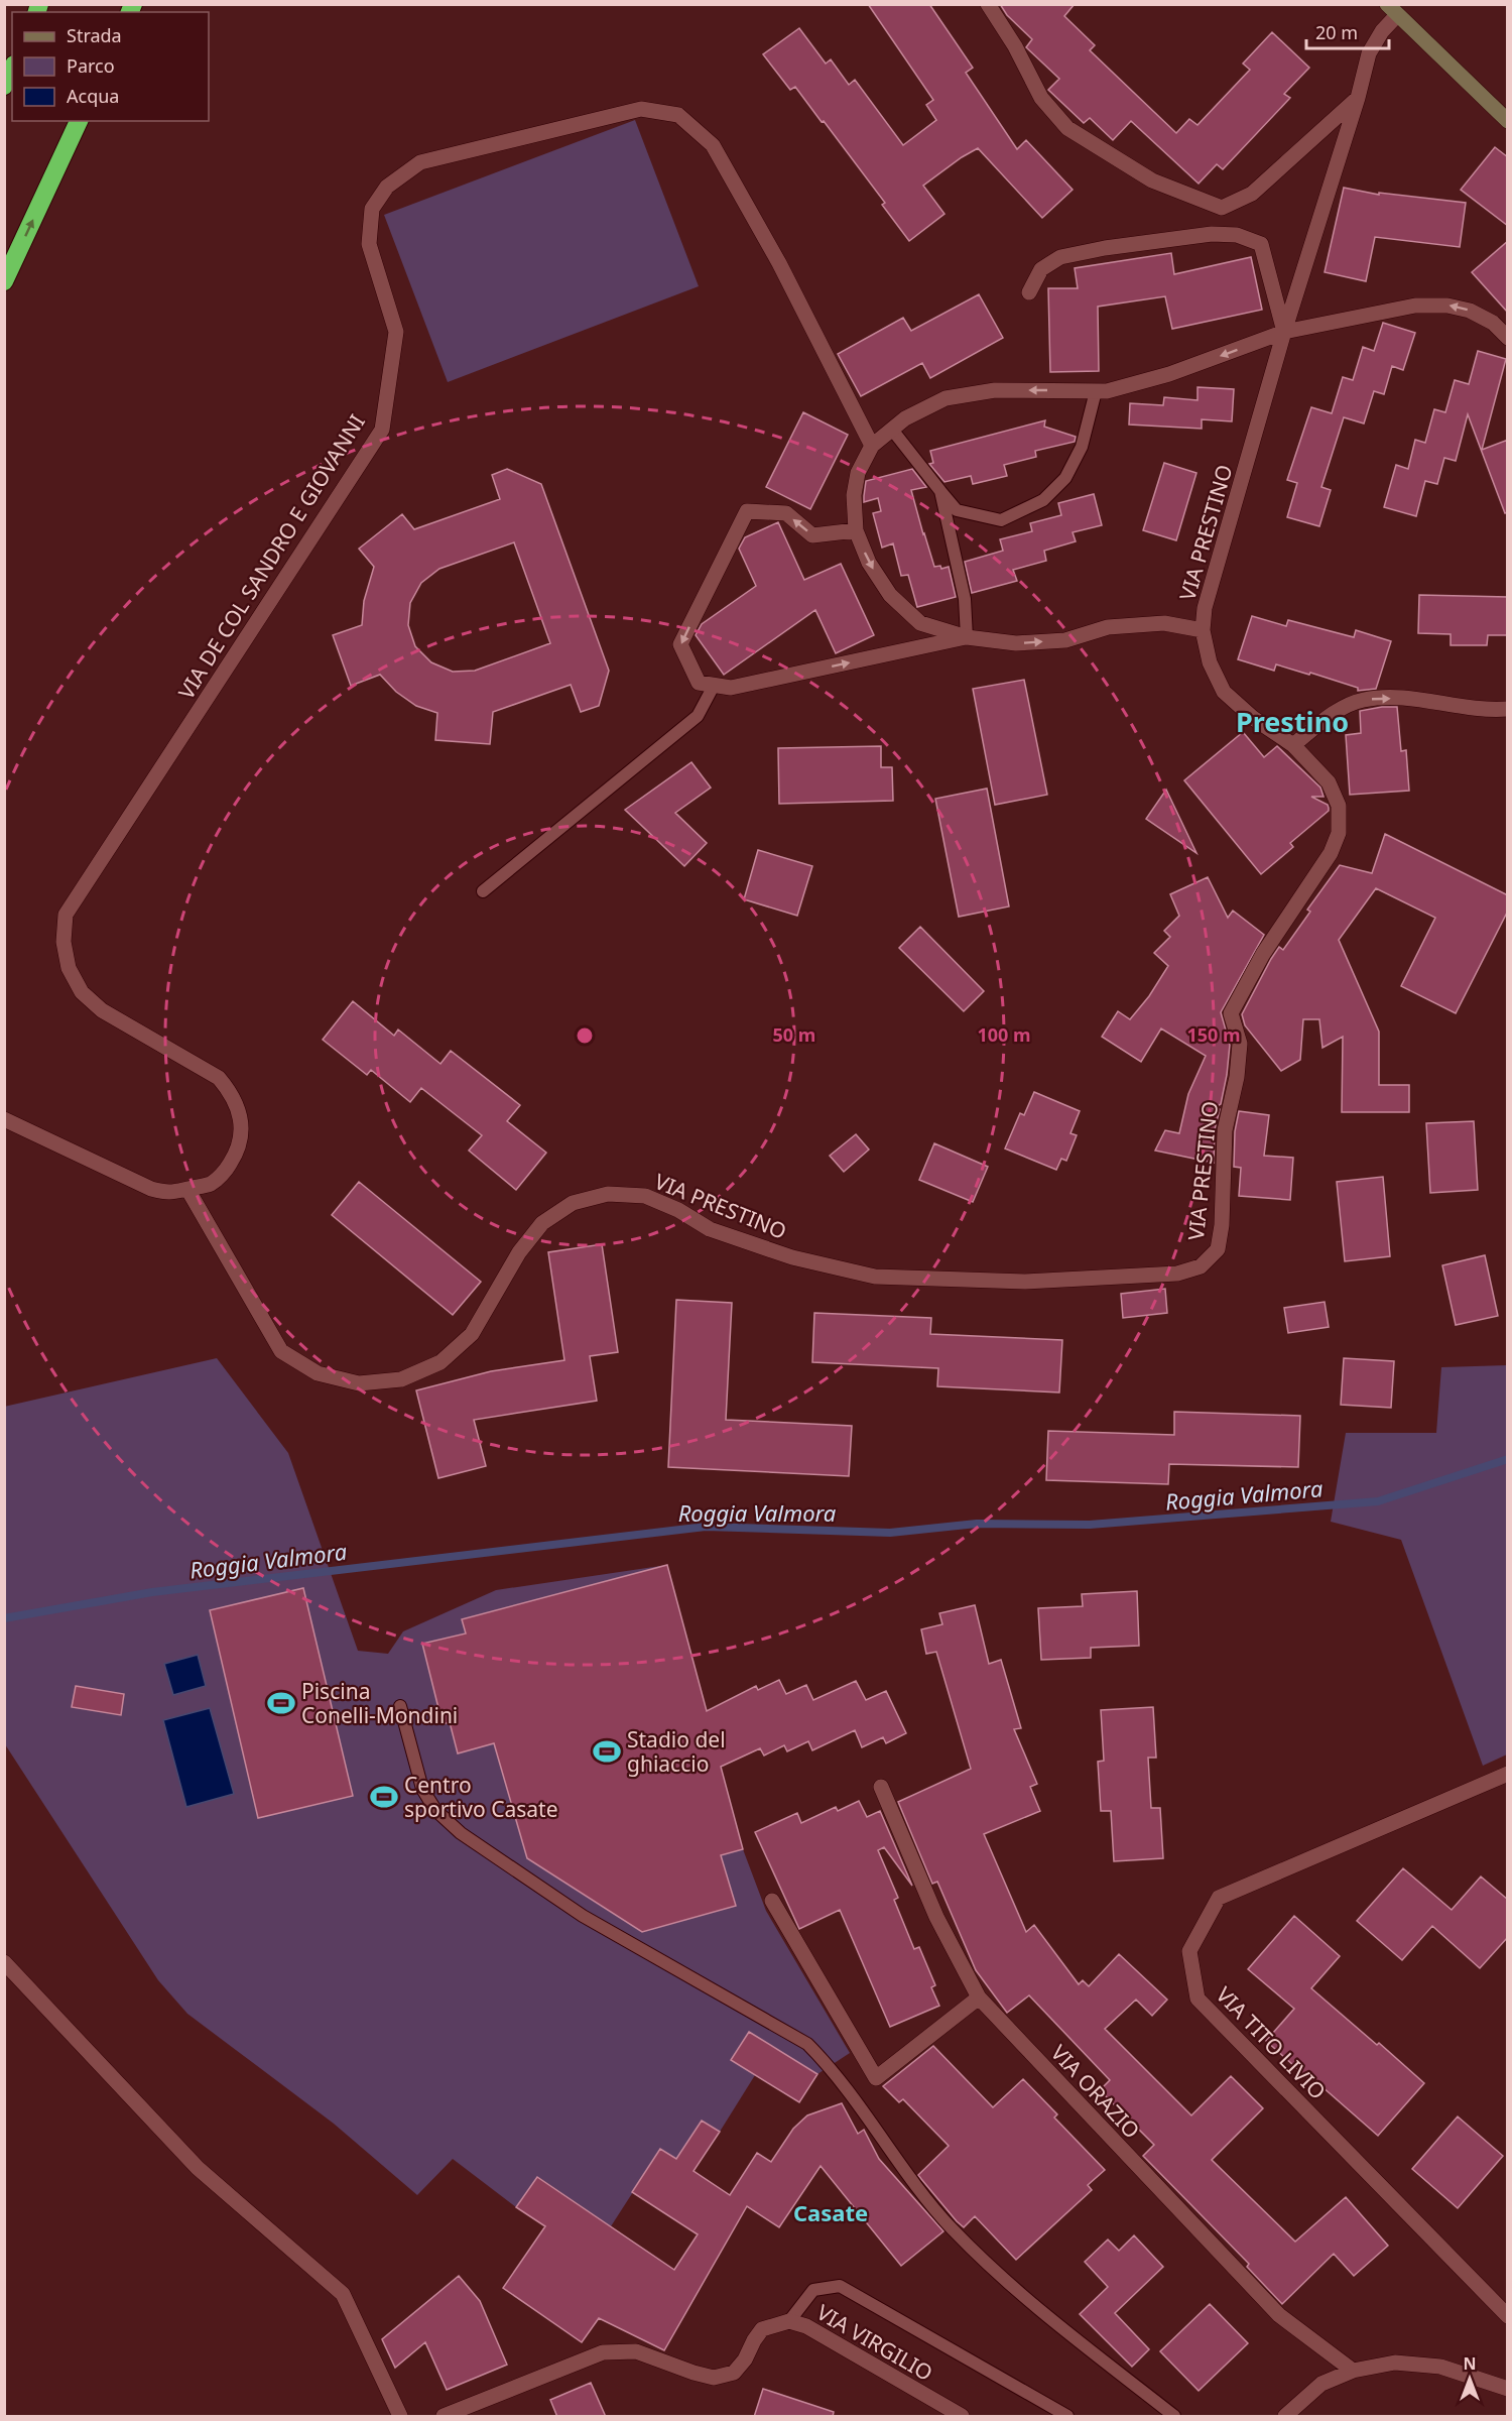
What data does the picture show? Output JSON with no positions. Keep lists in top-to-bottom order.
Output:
{
  "streets": {
    "street": [
      "VIA PRESTINO",
      "VIA DE COL SANDRO E GIOVANNI",
      "VIA TITO LIVIO",
      "VIA ORAZIO",
      "VIA VIRGILIO"
    ]
  },
  "crossings": [
    ["VIA PRESTINO", "VIA DE COL SANDRO E GIOVANNI"]
  ],
  "districts": ["Prestino", "Casate"],
  "water": ["Roggia Valmora"],
  "places": {
    "sports": ["Piscina Conelli-Mondini", "Stadio del ghiaccio", "Centro sportivo Casate"]
  },
  "legend": ["Strada", "Parco", "Acqua"],
  "scale_bar": "20 m",
  "north": "top",
  "rings": ["50 m", "100 m", "150 m"]
}
